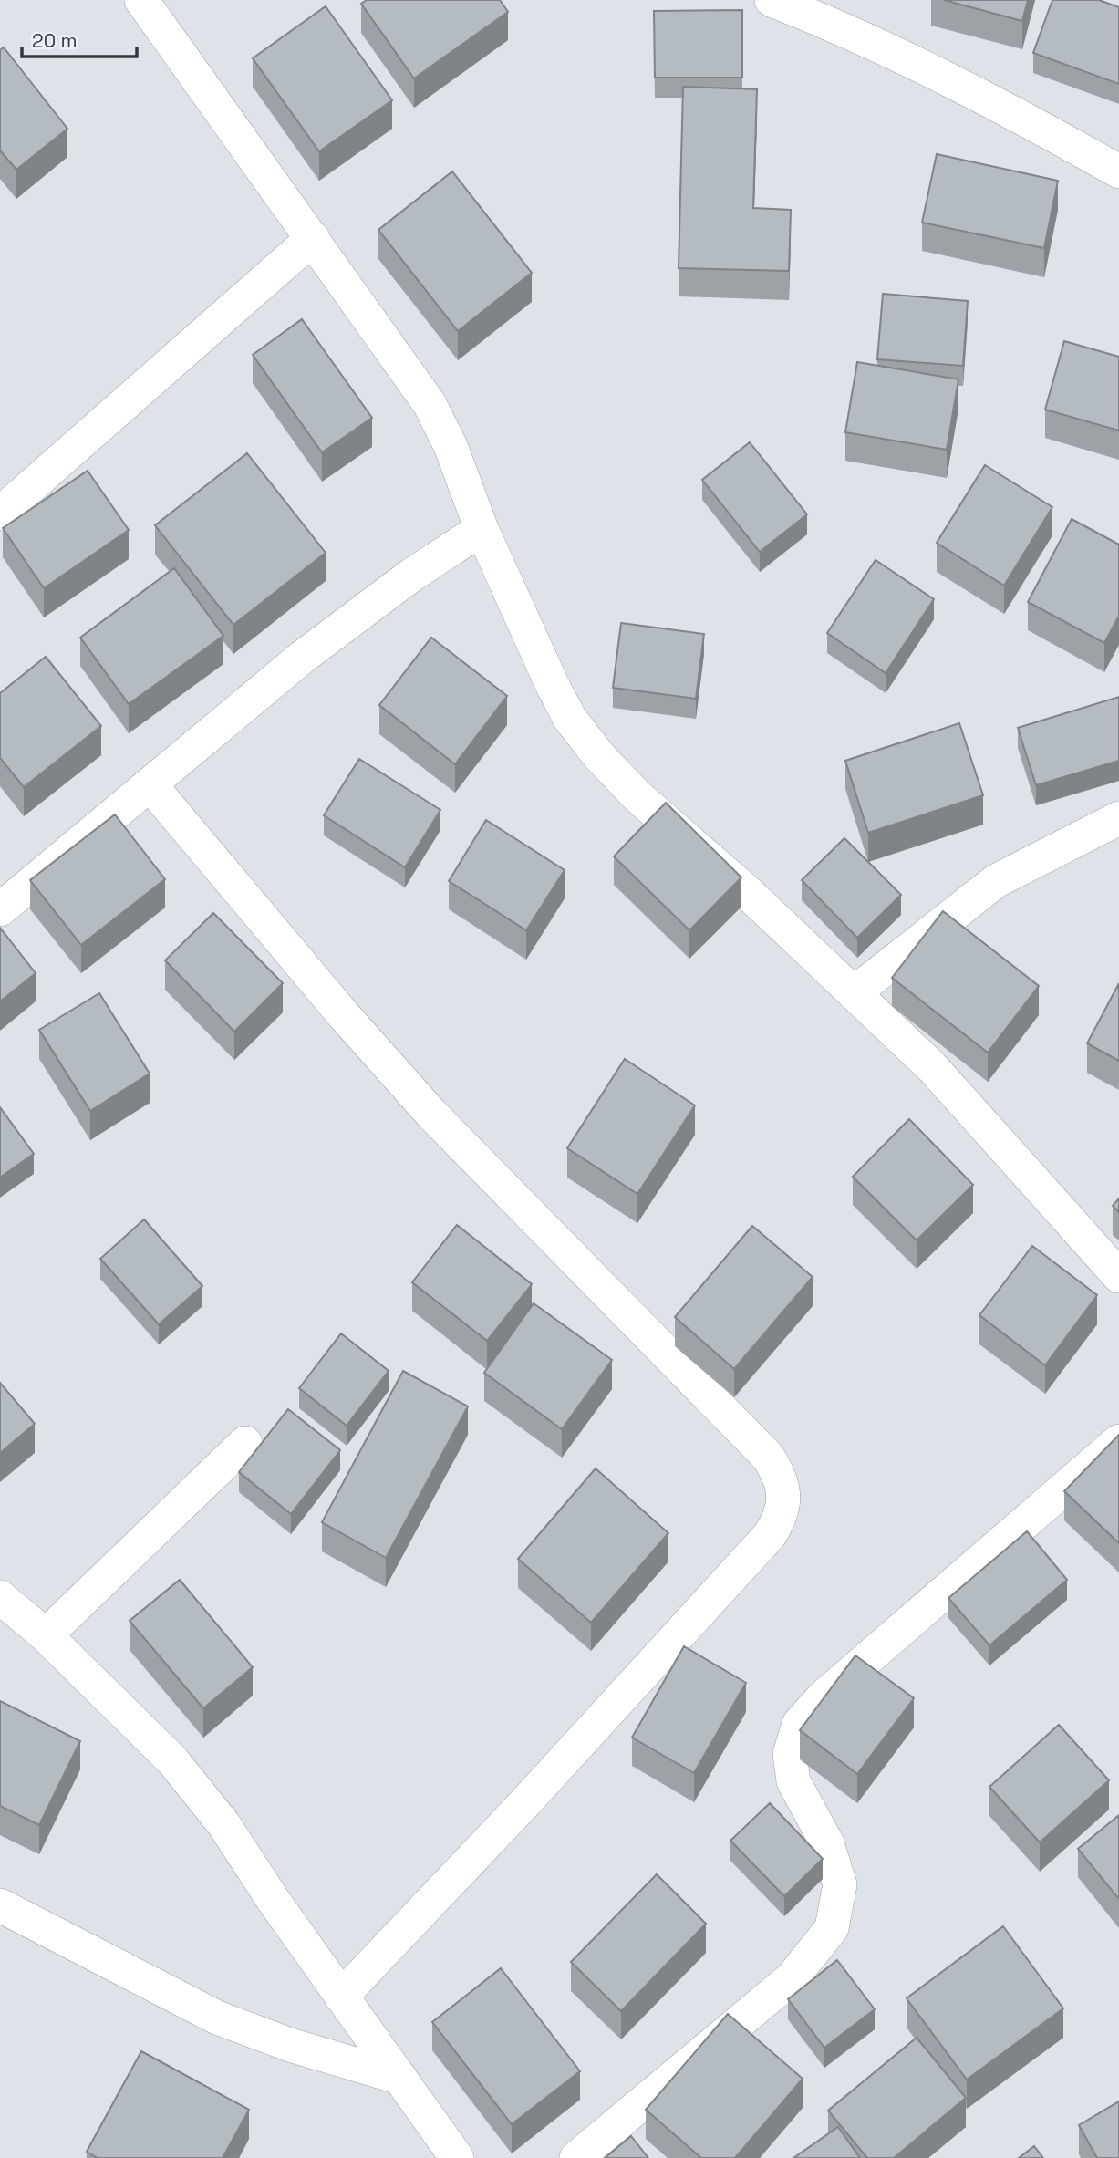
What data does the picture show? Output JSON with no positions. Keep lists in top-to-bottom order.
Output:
{
  "scale_bar": "20 m"
}
